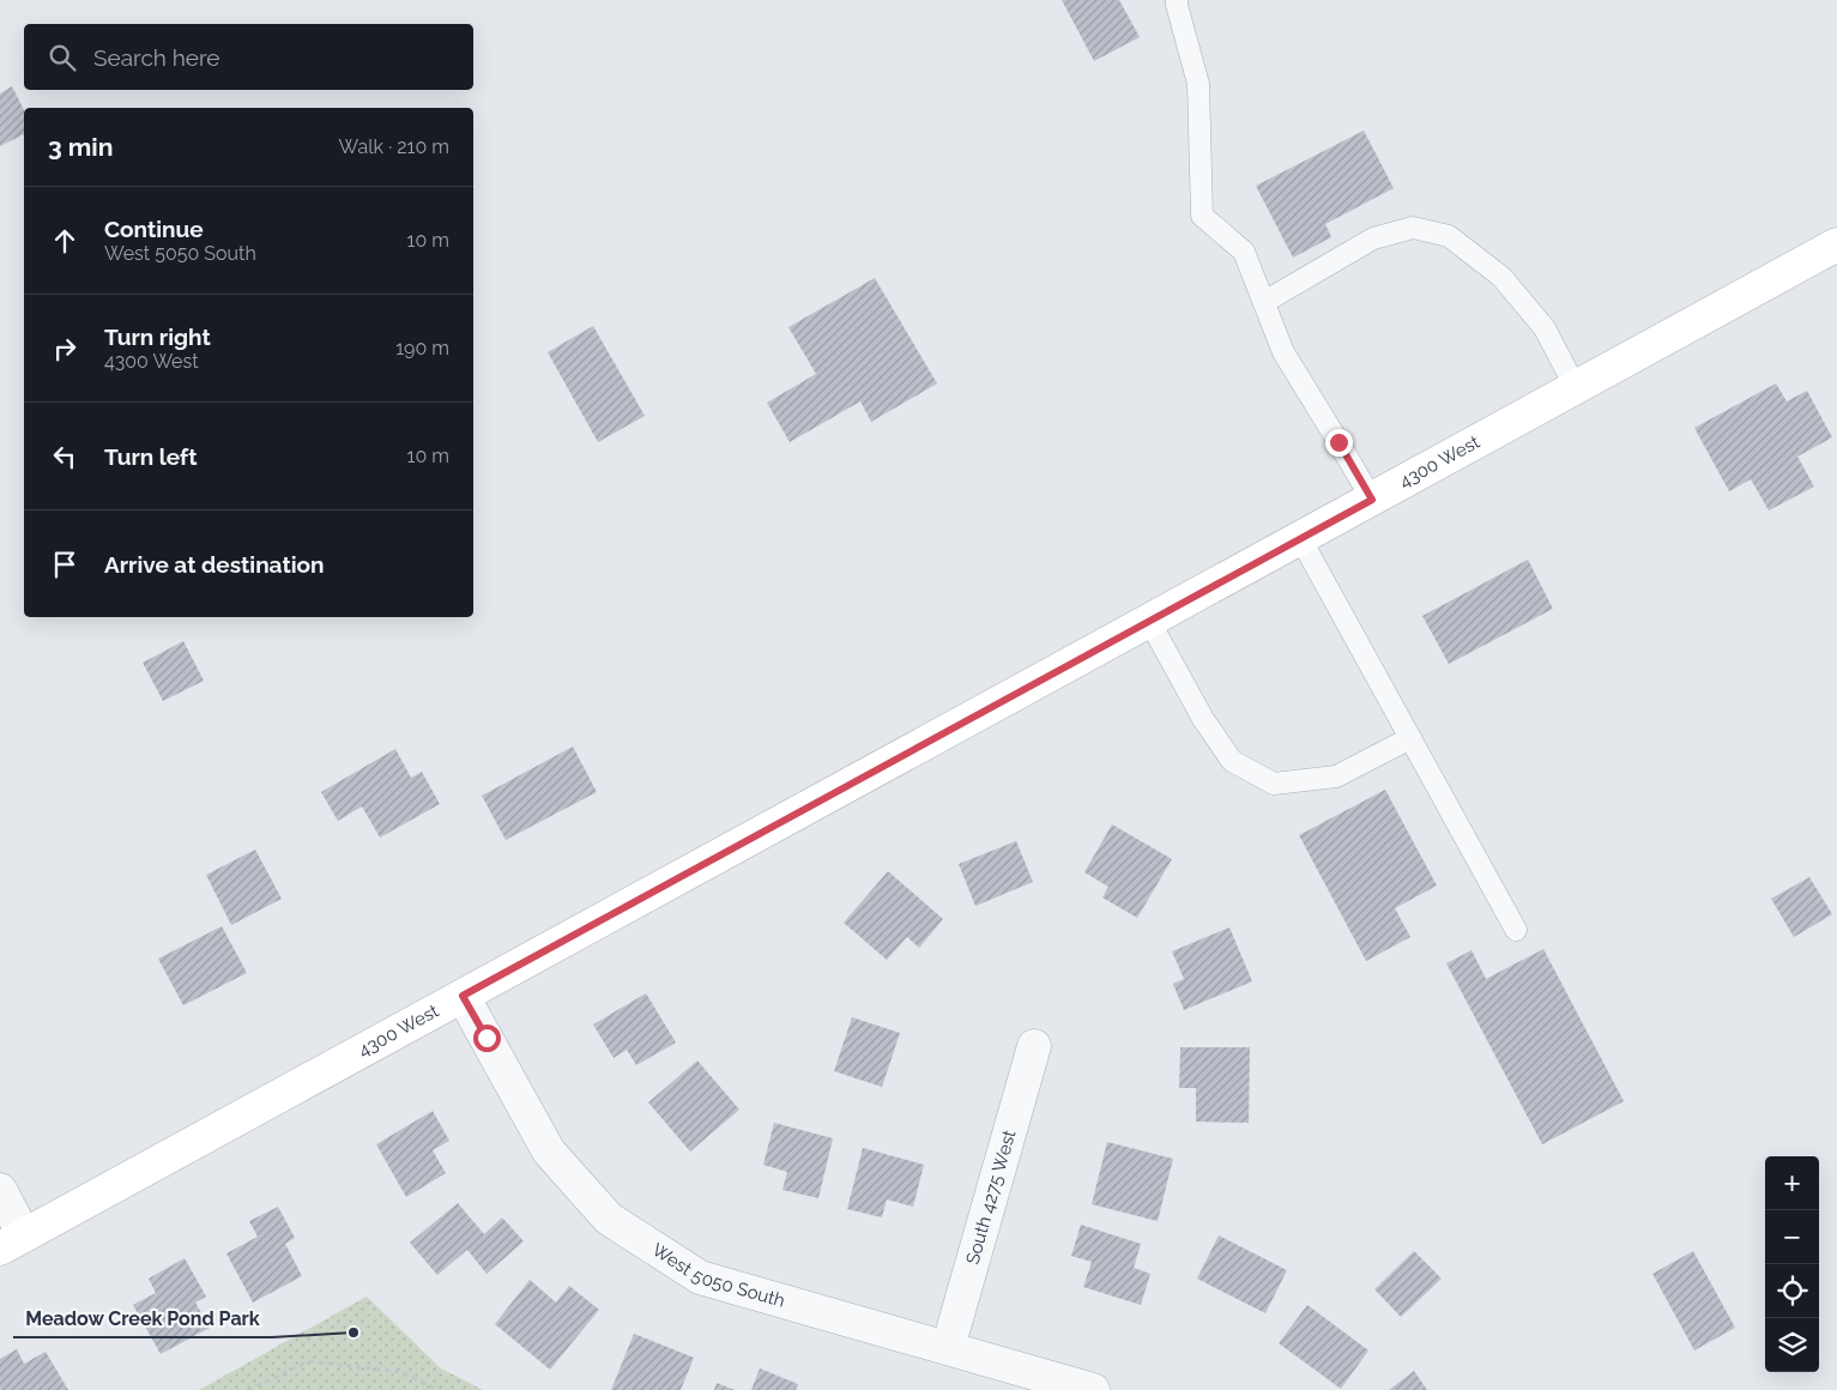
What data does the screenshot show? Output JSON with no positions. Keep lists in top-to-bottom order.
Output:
{
  "streets": {
    "street": ["4300 West", "South 4275 West", "West 5050 South"]
  },
  "crossings": [
    ["4300 West", "West 5050 South"],
    ["South 4275 West", "West 5050 South"]
  ],
  "places": ["Meadow Creek Pond Park"],
  "page": {
    "search": "Search here",
    "heading": ["3 min", "Walk · 210 m"],
    "list": [
      ["Continue", "West 5050 South", "10 m"],
      ["Turn right", "4300 West", "190 m"],
      ["Turn left", "10 m"],
      "Arrive at destination"
    ],
    "map_buttons": ["+", "−"]
  }
}
